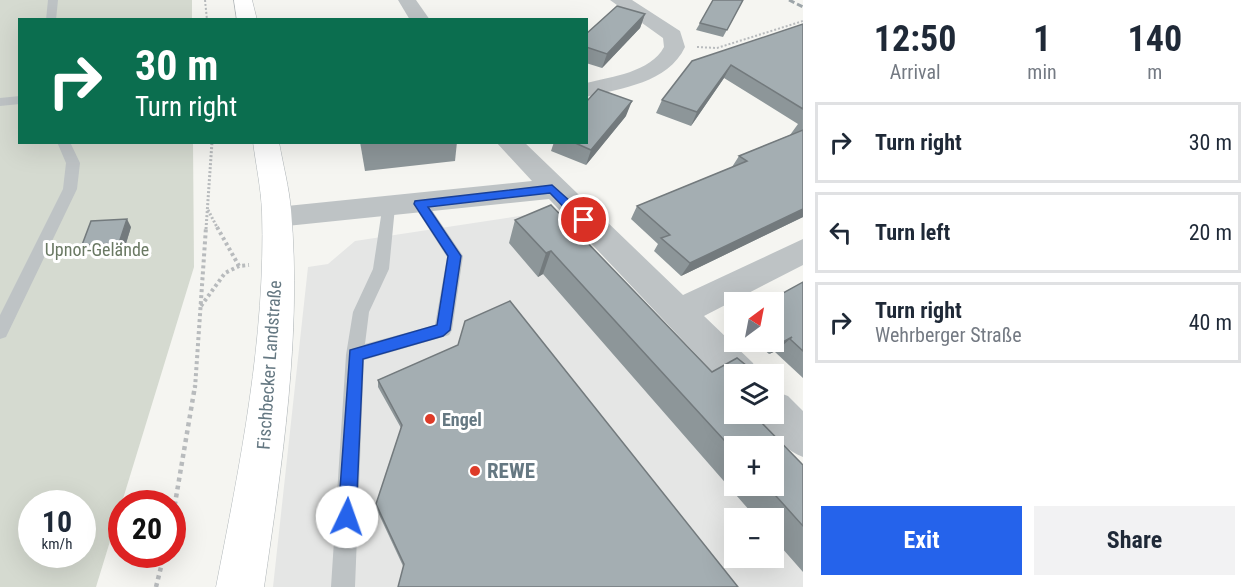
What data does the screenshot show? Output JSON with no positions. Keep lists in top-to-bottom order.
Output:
{
  "streets": {
    "main road": ["Fischbecker Landstraße"]
  },
  "parks": ["Upnor-Gelände"],
  "places": ["Engel", "REWE"],
  "north": "top right",
  "page": {
    "eta": [
      "12:50",
      "Arrival",
      "1",
      "min",
      "140",
      "m"
    ],
    "turn": ["30 m", "Turn right"],
    "list": [
      {
        "name": "Turn right",
        "value": "30 m"
      },
      {
        "name": "Turn left",
        "value": "20 m"
      },
      {
        "name": "Turn right",
        "note": "Wehrberger Straße",
        "value": "40 m"
      }
    ],
    "map_buttons": ["+", "−"],
    "speed": "10 km/h",
    "limit": "20",
    "buttons": ["Exit", "Share"]
  }
}
